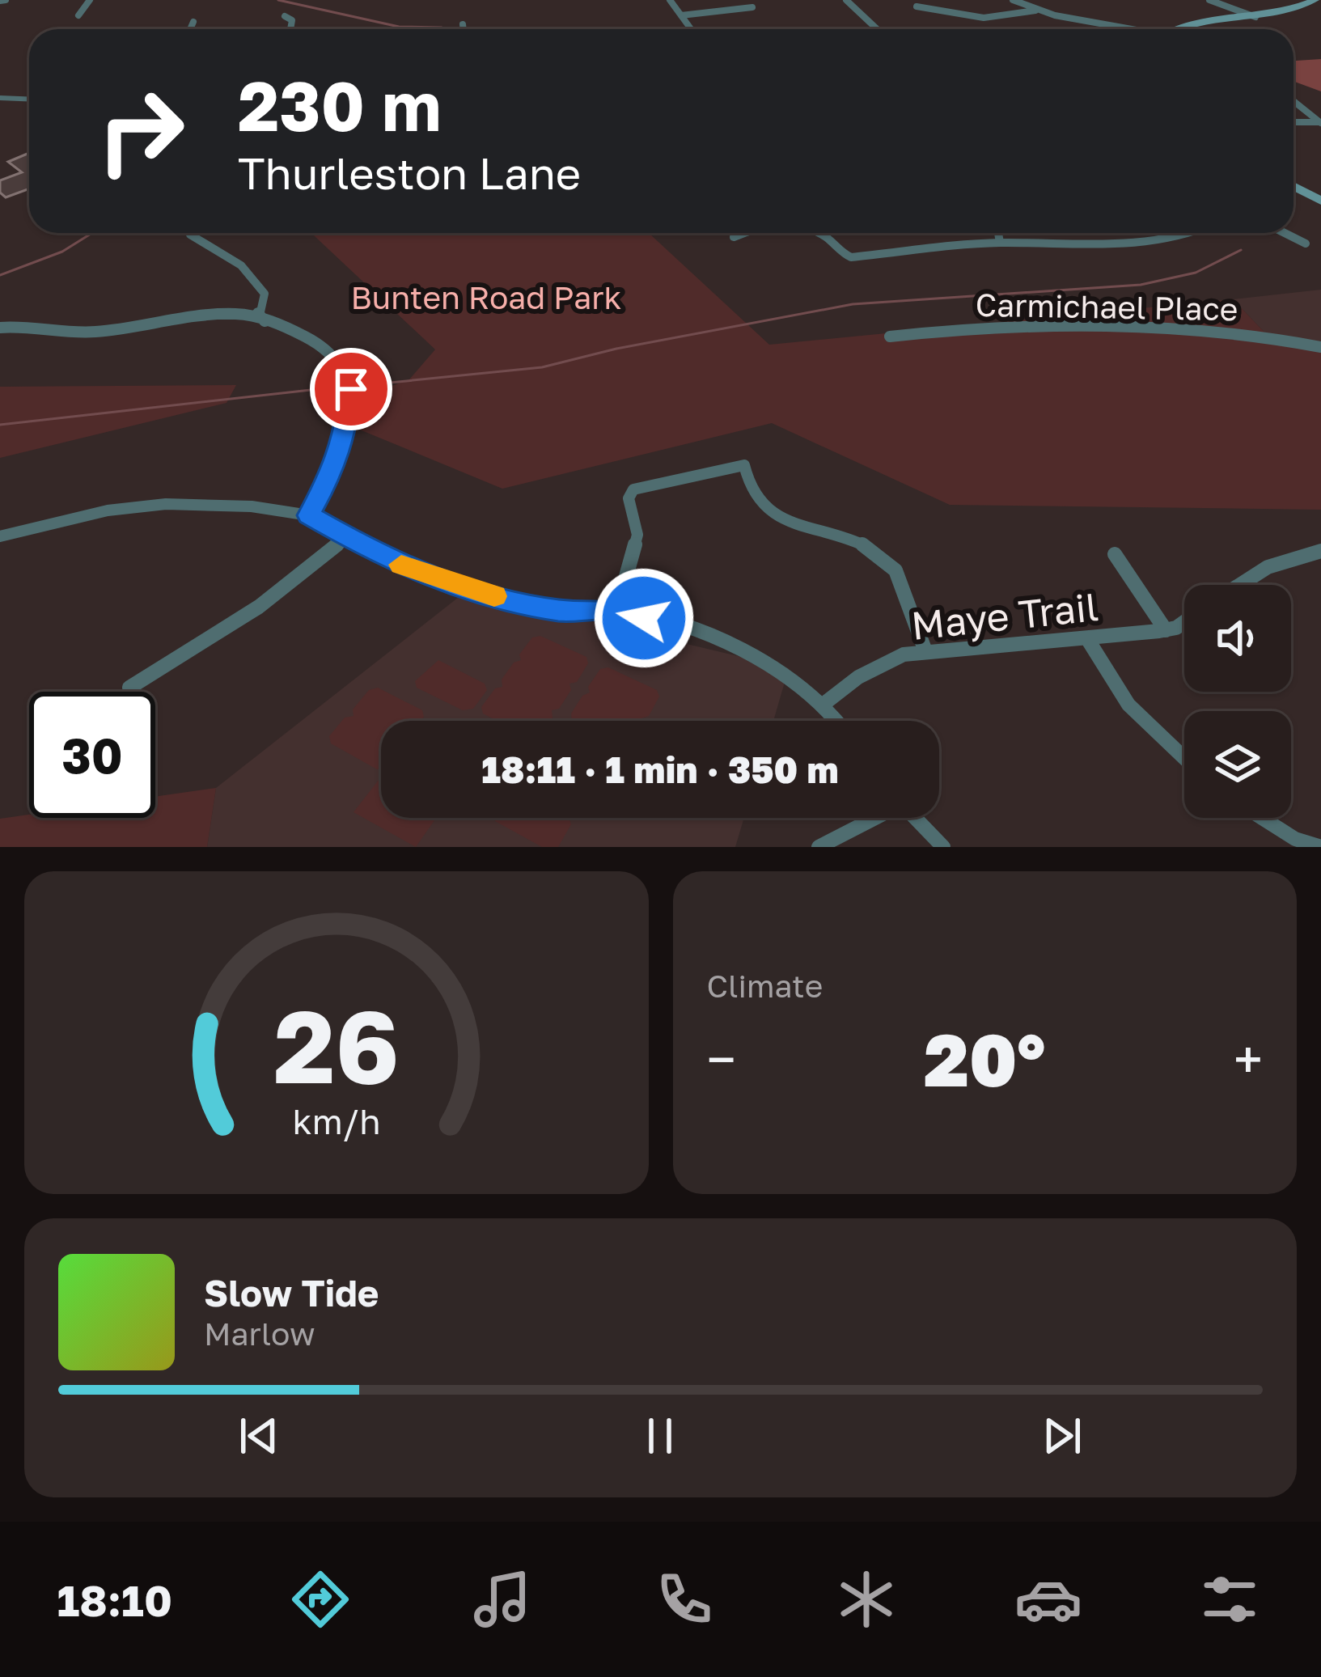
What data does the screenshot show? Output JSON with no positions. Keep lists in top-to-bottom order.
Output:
{
  "streets": {
    "street": ["Carmichael Place", "Maye Trail"]
  },
  "parks": ["Bunten Road Park"],
  "page": {
    "turn": ["230 m", "Thurleston Lane"],
    "limit": "30",
    "trip": "18:11 · 1 min · 350 m",
    "tile": "Climate",
    "heat": ["−", "20°", "+"],
    "song": ["Slow Tide", "Marlow"],
    "tabs": "18:10",
    "gauge": ["26", "km/h"]
  }
}
